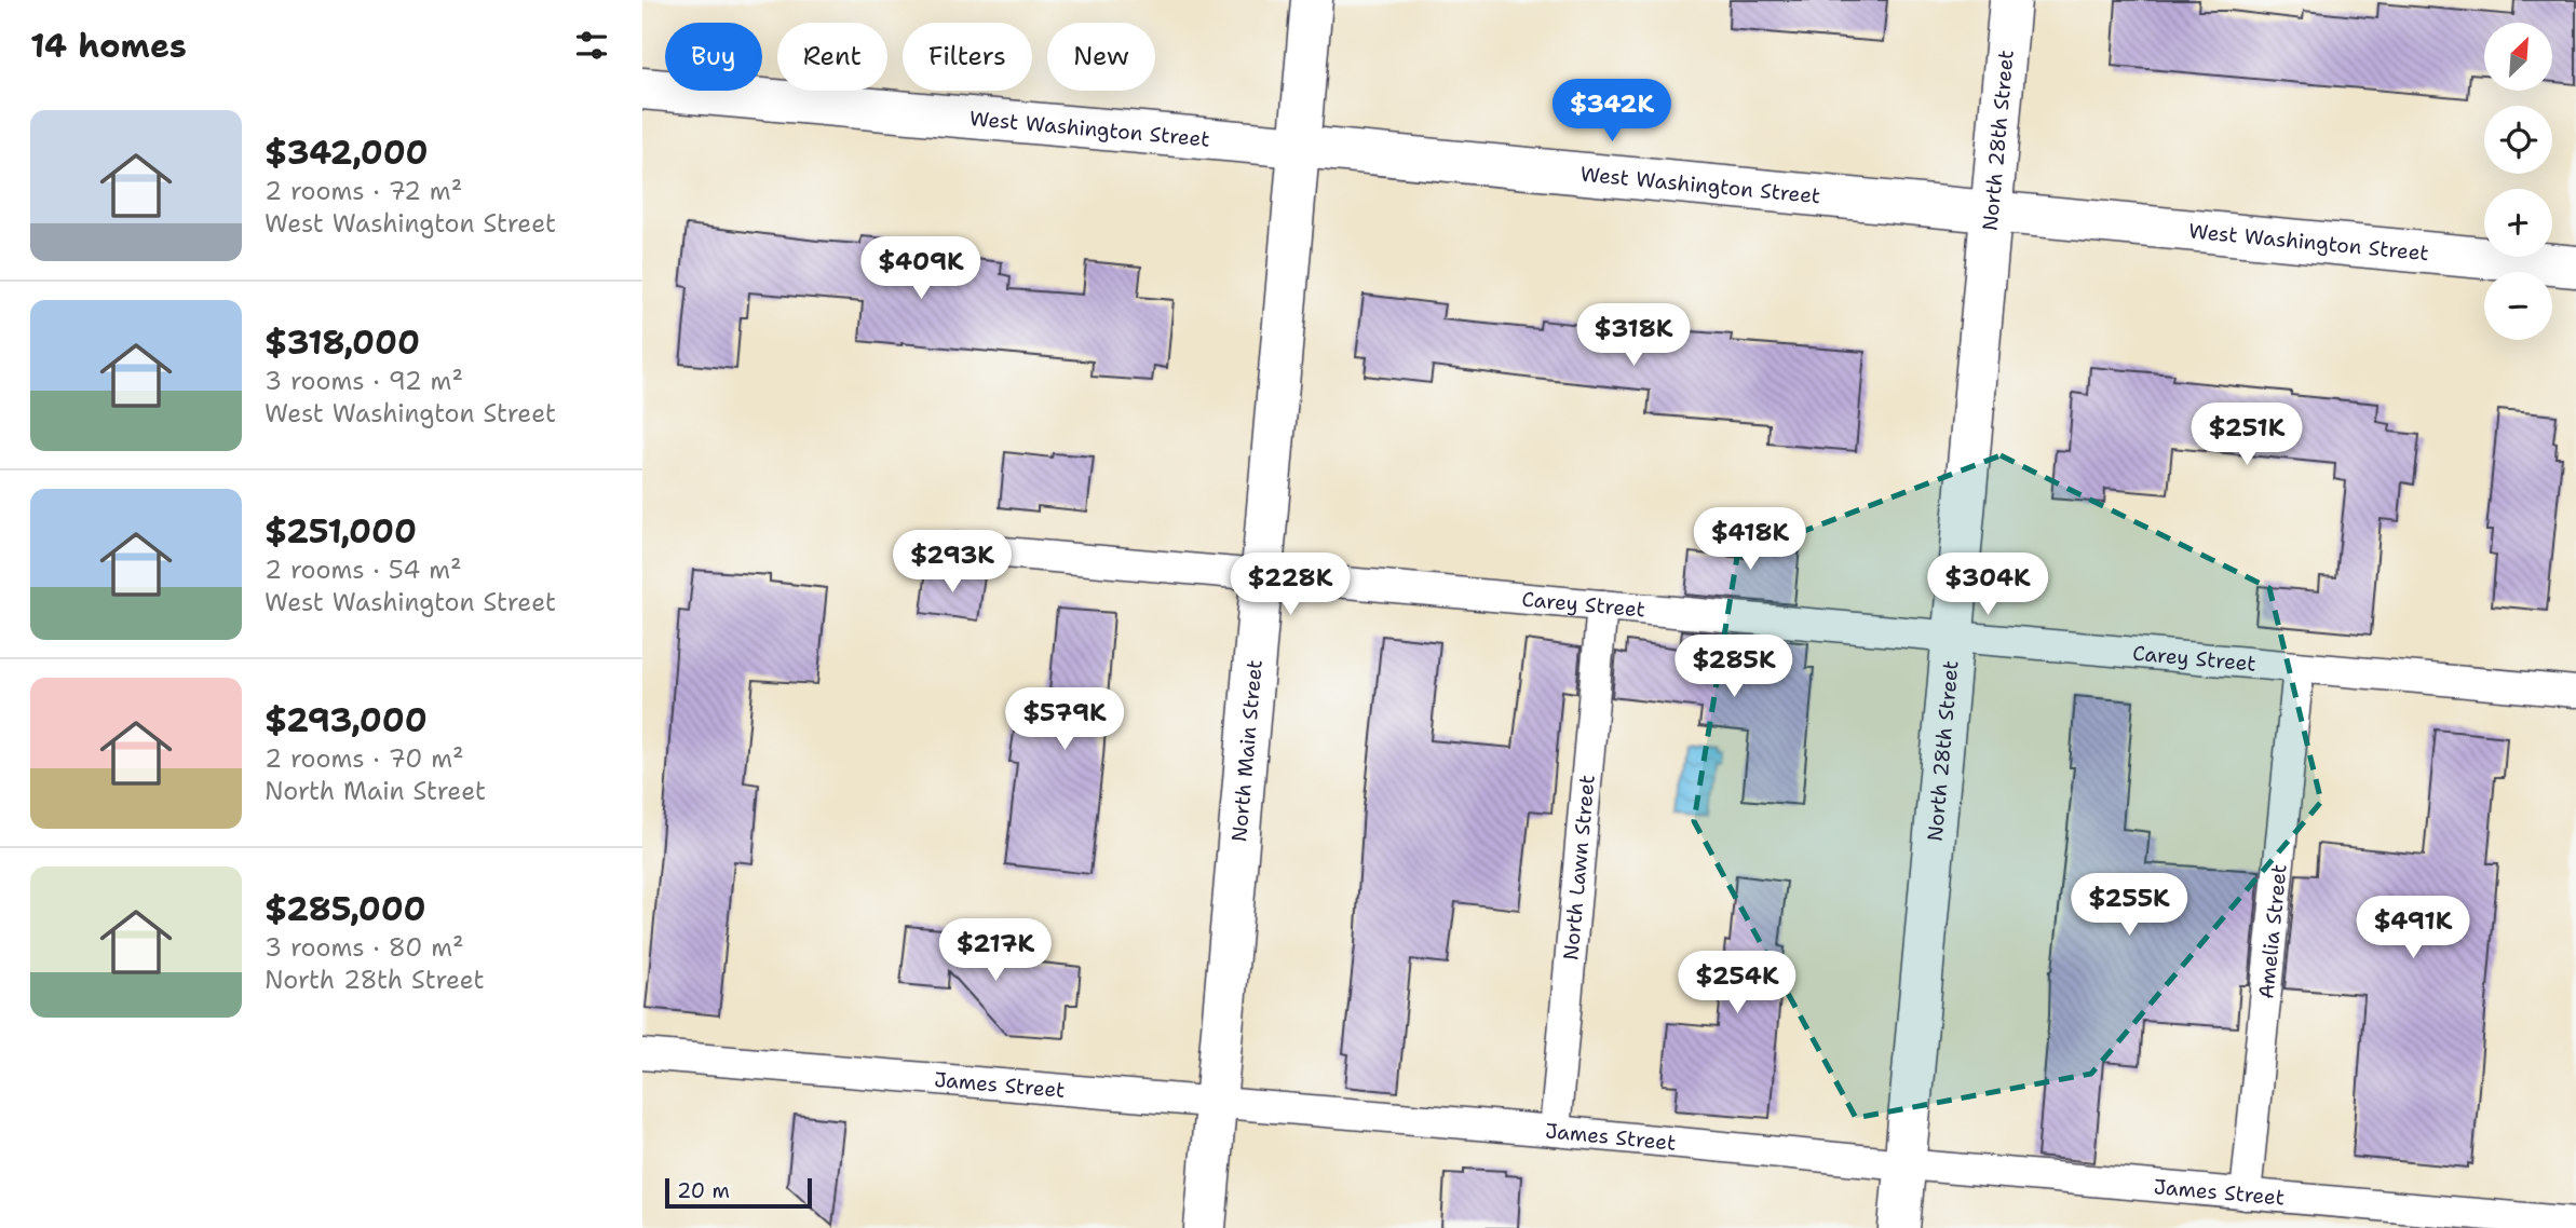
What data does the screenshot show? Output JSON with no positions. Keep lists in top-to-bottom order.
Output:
{
  "streets": {
    "street": ["West Washington Street", "North 28th Street", "North Main Street"],
    "lane": [
      "Carey Street",
      "North Lawn Street",
      "Amelia Street",
      "James Street"
    ]
  },
  "crossings": [
    ["West Washington Street", "North 28th Street"],
    ["West Washington Street", "North Main Street"],
    ["North 28th Street", "Carey Street"],
    ["North 28th Street", "James Street"],
    ["Carey Street", "North Main Street"],
    ["Carey Street", "North Lawn Street"],
    ["Carey Street", "Amelia Street"],
    ["North Main Street", "James Street"],
    ["North Lawn Street", "James Street"],
    ["Amelia Street", "James Street"]
  ],
  "scale_bar": "20 m",
  "north": "top right",
  "page": {
    "heading": "14 homes",
    "map_buttons": ["+", "−"],
    "chip": [
      "Buy",
      "Rent",
      "Filters",
      "New"
    ],
    "price": [
      "$342K",
      "$409K",
      "$318K",
      "$251K",
      "$418K",
      "$293K",
      "$228K",
      "$304K",
      "$285K",
      "$579K",
      "$255K",
      "$491K",
      "$217K",
      "$254K"
    ],
    "list": [
      {
        "name": "$342,000",
        "note": "2 rooms · 72 m² · West Washington Street"
      },
      {
        "name": "$318,000",
        "note": "3 rooms · 92 m² · West Washington Street"
      },
      {
        "name": "$251,000",
        "note": "2 rooms · 54 m² · West Washington Street"
      },
      {
        "name": "$293,000",
        "note": "2 rooms · 70 m² · North Main Street"
      },
      {
        "name": "$285,000",
        "note": "3 rooms · 80 m² · North 28th Street"
      }
    ],
    "scale": "20 m"
  }
}
